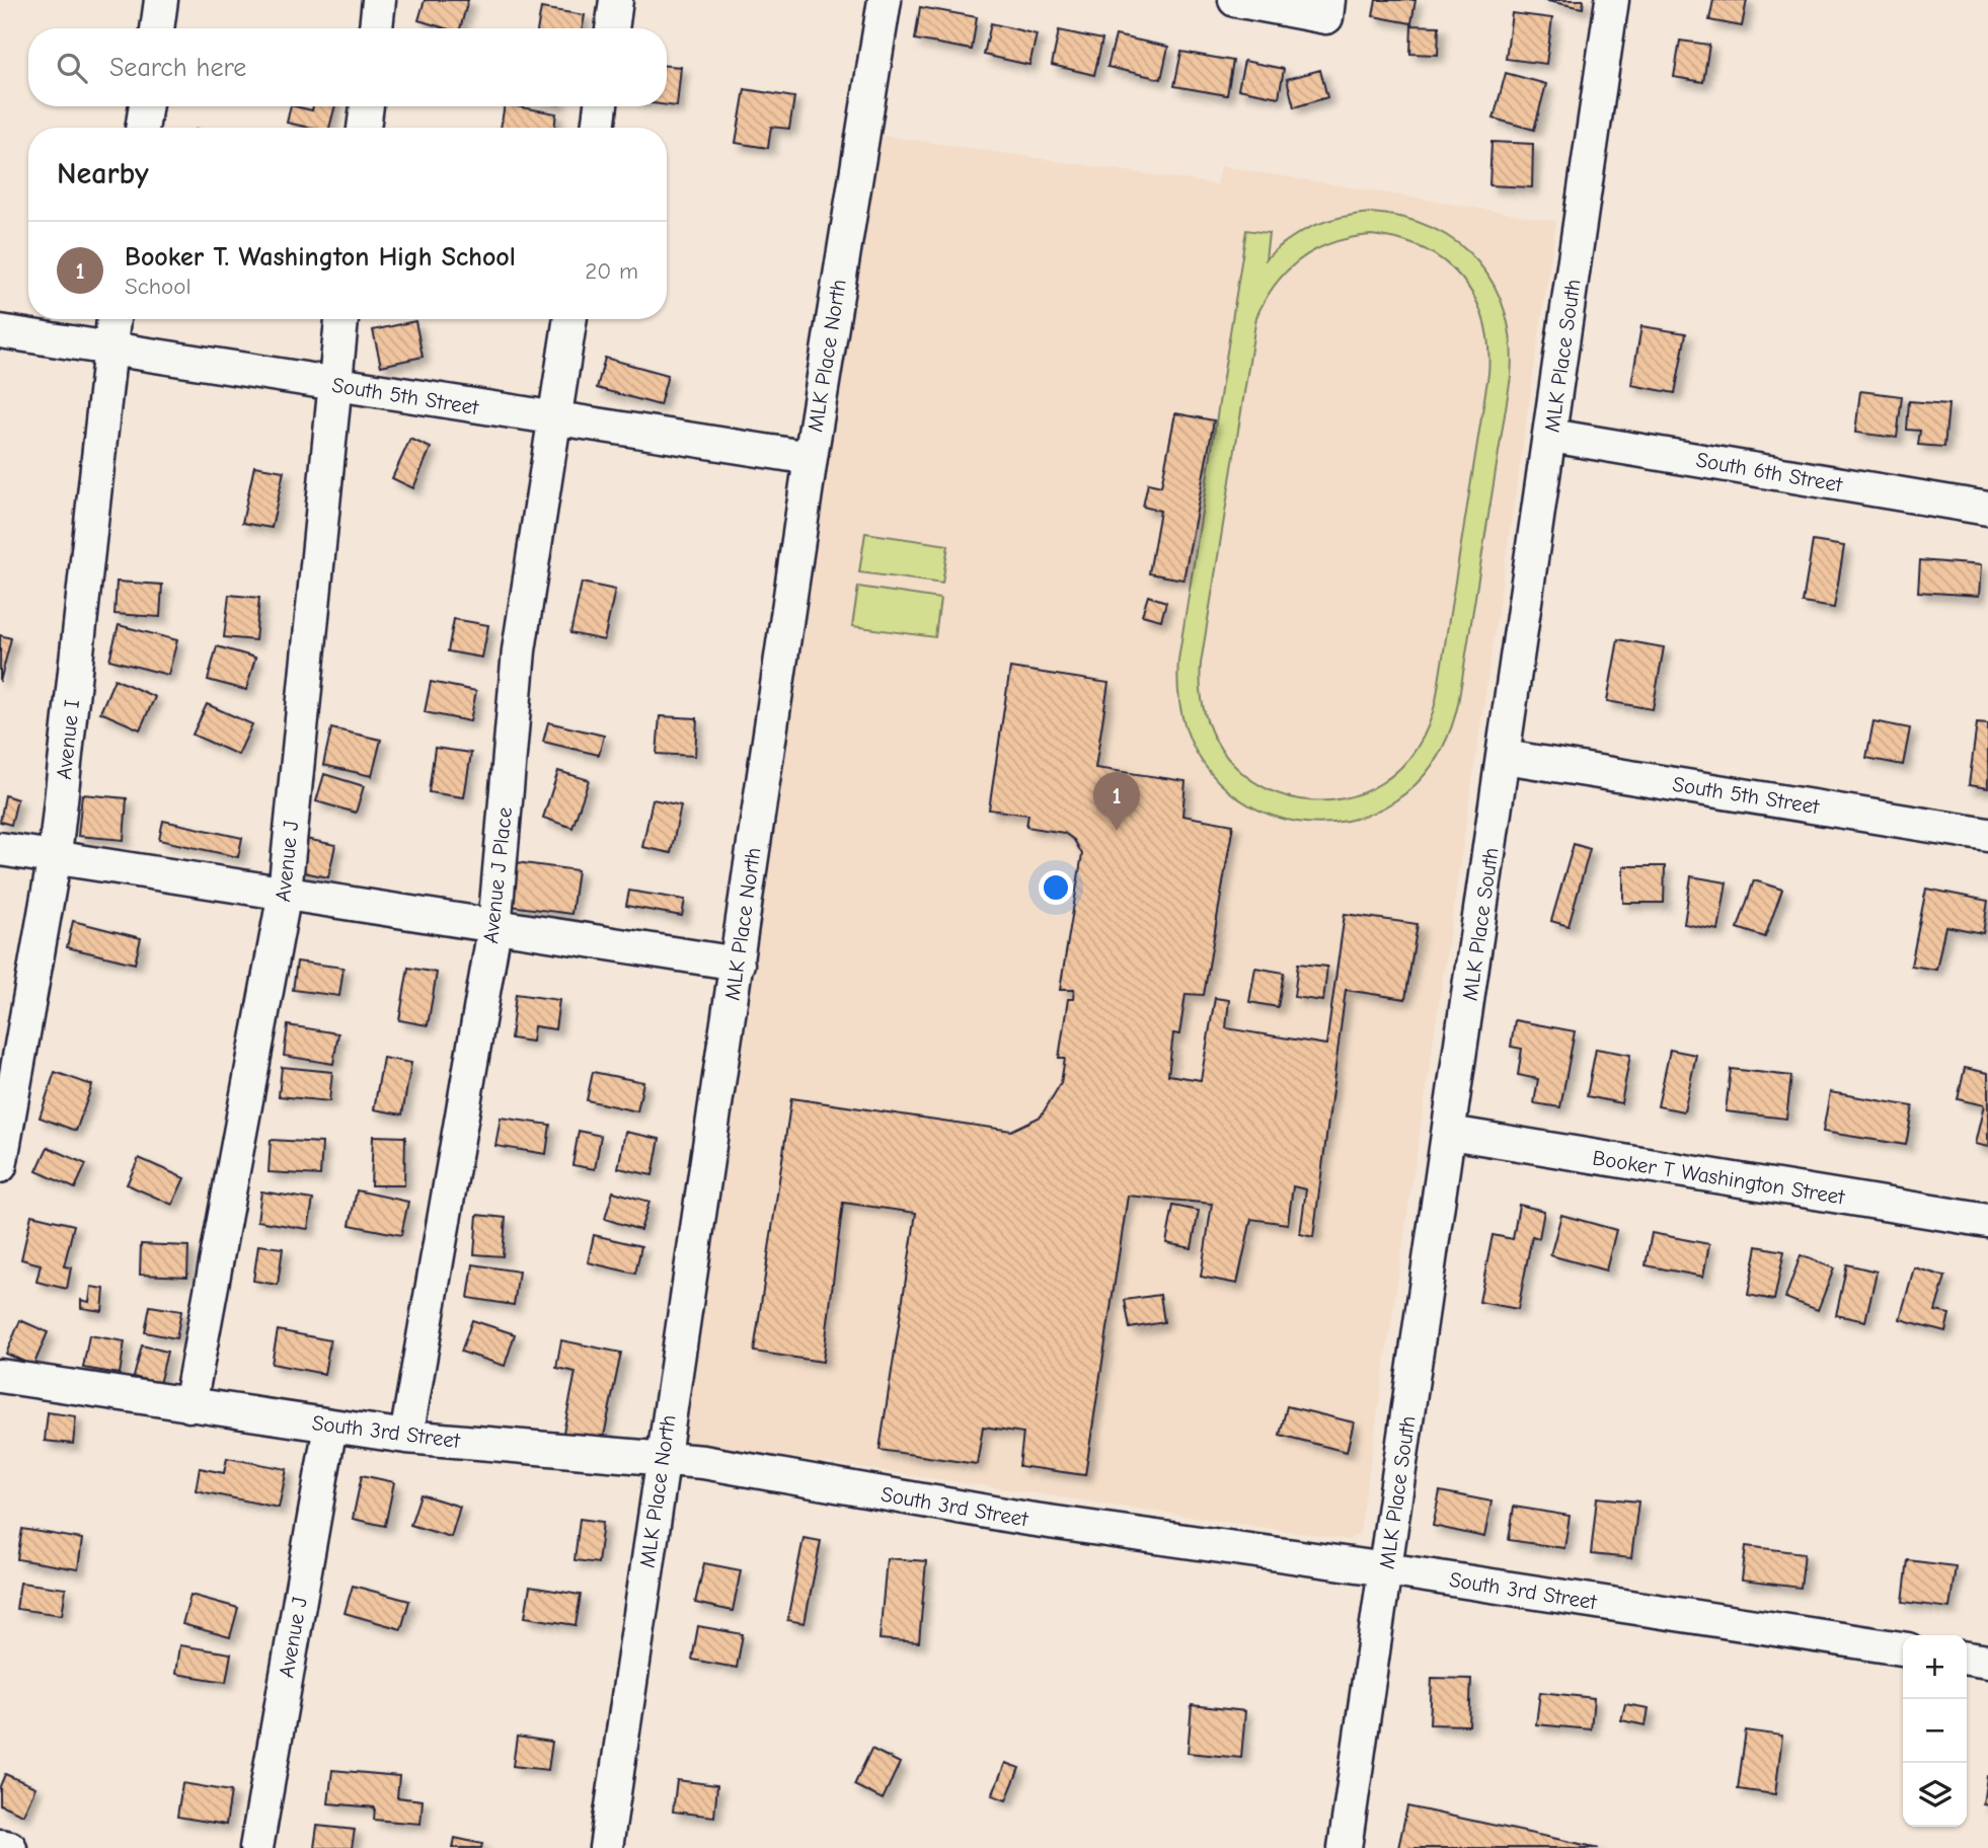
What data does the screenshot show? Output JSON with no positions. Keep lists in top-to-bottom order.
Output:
{
  "streets": {
    "street": [
      "MLK Place North",
      "MLK Place South",
      "South 5th Street",
      "South 6th Street",
      "Avenue I",
      "Avenue J",
      "Avenue J Place",
      "Booker T Washington Street",
      "South 3rd Street"
    ]
  },
  "crossings": [
    ["MLK Place North", "South 5th Street"],
    ["MLK Place North", "South 3rd Street"],
    ["MLK Place South", "South 5th Street"],
    ["MLK Place South", "South 6th Street"],
    ["MLK Place South", "Booker T Washington Street"],
    ["MLK Place South", "South 3rd Street"],
    ["South 5th Street", "Avenue I"],
    ["South 5th Street", "Avenue J"],
    ["South 5th Street", "Avenue J Place"],
    ["Avenue J", "South 3rd Street"],
    ["Avenue J Place", "South 3rd Street"]
  ],
  "page": {
    "search": "Search here",
    "heading": "Nearby",
    "list": [
      {
        "mark": "1",
        "name": "Booker T. Washington High School",
        "note": "School",
        "value": "20 m"
      }
    ],
    "pins": "1",
    "map_buttons": ["+", "−"]
  }
}
